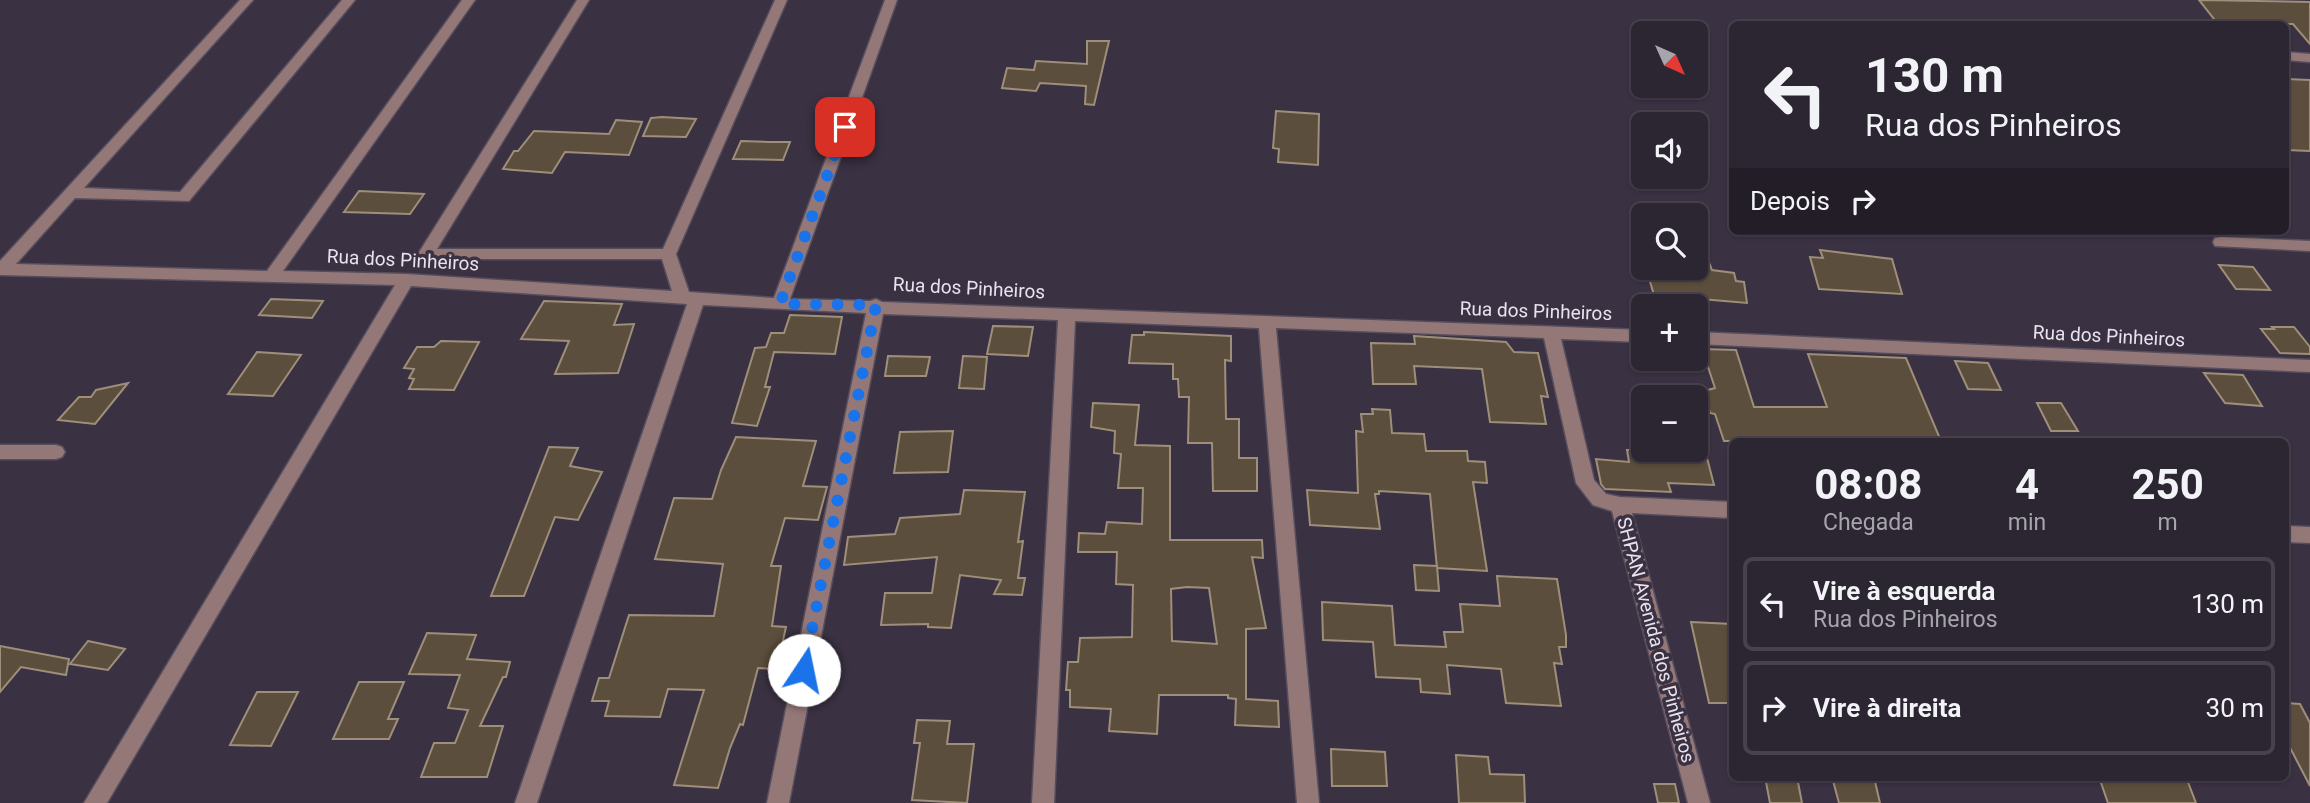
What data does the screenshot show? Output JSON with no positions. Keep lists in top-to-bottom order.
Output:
{
  "streets": {
    "street": ["Rua dos Pinheiros", "SHPAN Avenida dos Pinheiros"]
  },
  "north": "bottom right",
  "page": {
    "map_buttons": ["+", "−"],
    "turn": ["130 m", "Rua dos Pinheiros"],
    "then": "Depois",
    "eta": [
      "08:08",
      "Chegada",
      "4",
      "min",
      "250",
      "m"
    ],
    "list": [
      {
        "name": "Vire à esquerda",
        "note": "Rua dos Pinheiros",
        "value": "130 m"
      },
      {
        "name": "Vire à direita",
        "value": "30 m"
      }
    ]
  }
}
